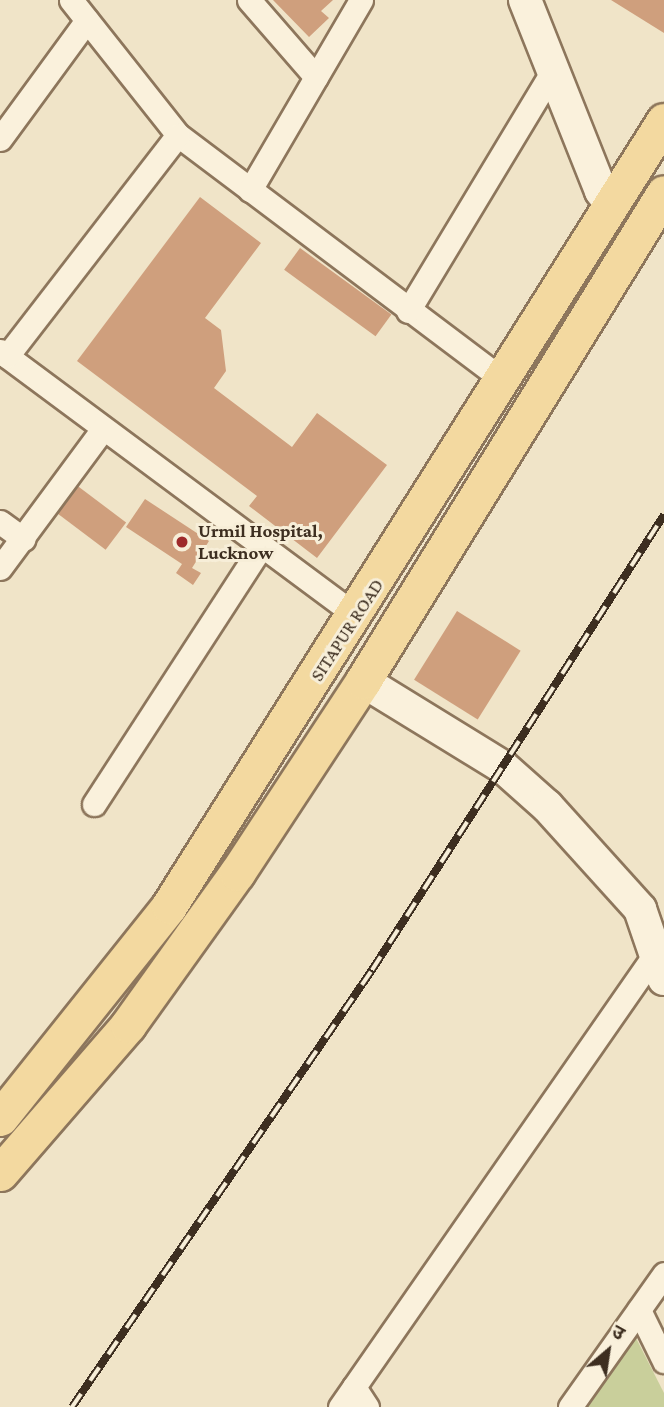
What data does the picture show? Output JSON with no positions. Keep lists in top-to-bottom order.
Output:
{
  "streets": {
    "main road": ["SITAPUR ROAD"]
  },
  "places": ["Urmil Hospital, Lucknow"],
  "north": "top right"
}
